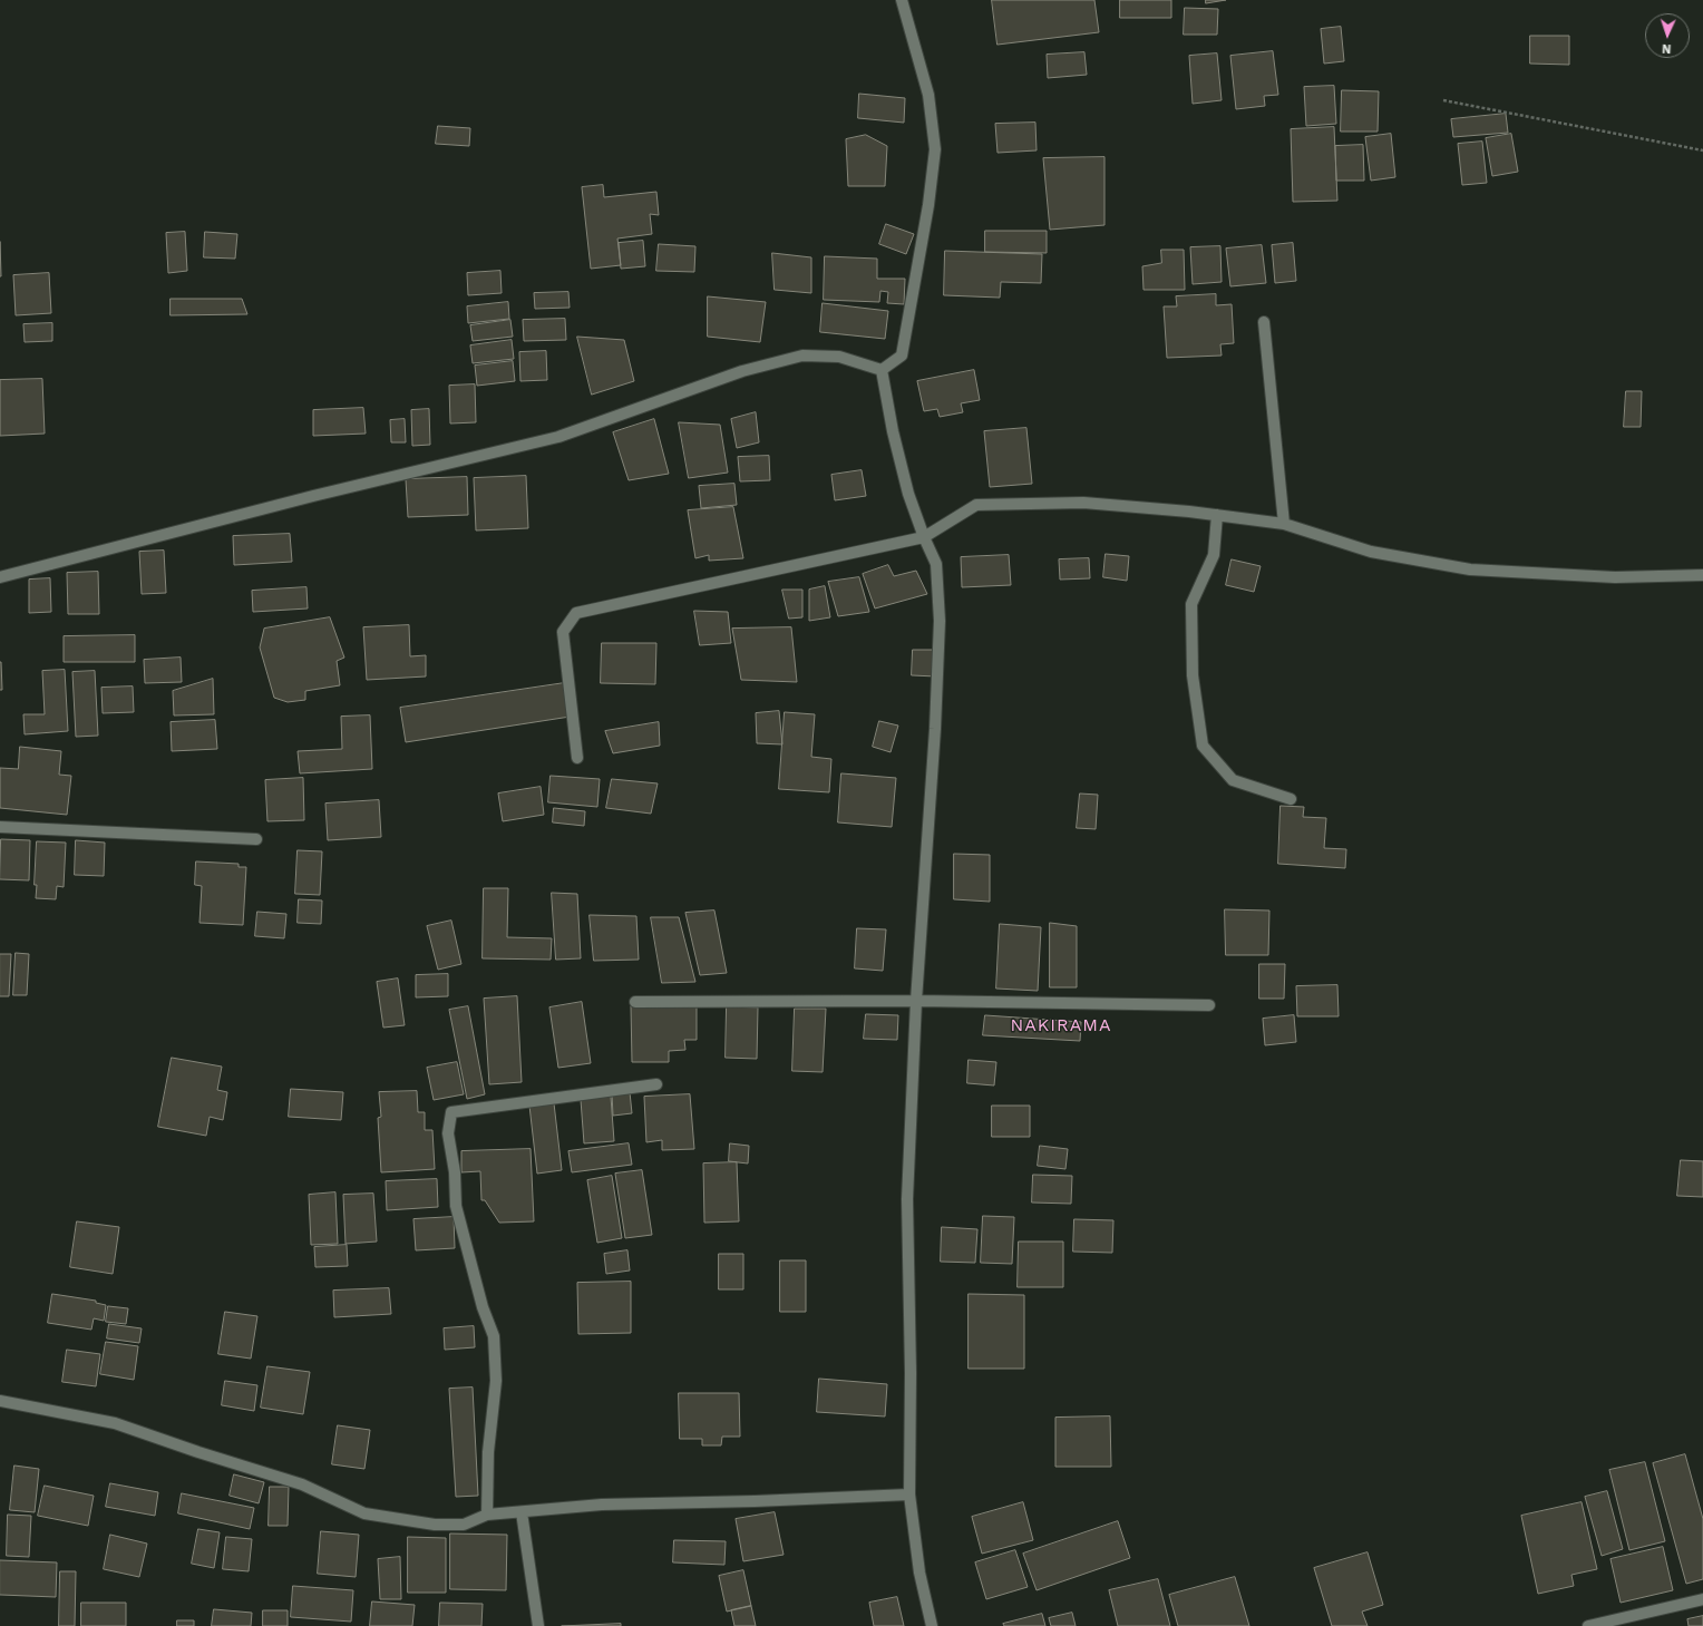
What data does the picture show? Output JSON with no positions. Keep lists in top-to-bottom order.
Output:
{
  "districts": ["NAKIRAMA"],
  "north": "bottom"
}
